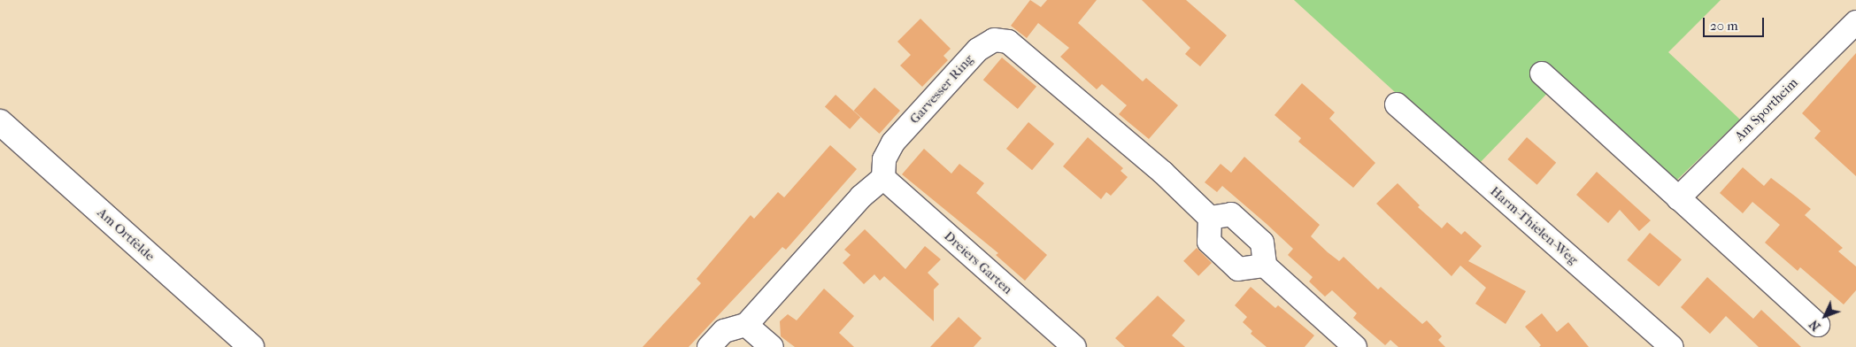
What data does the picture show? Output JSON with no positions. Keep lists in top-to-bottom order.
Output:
{
  "streets": {
    "street": [
      "Garvesser Ring",
      "Am Sportheim",
      "Harm-Thielen-Weg",
      "Am Ortfelde",
      "Dreiers Garten"
    ]
  },
  "crossings": [
    ["Garvesser Ring", "Dreiers Garten"]
  ],
  "scale_bar": "20 m",
  "north": "bottom left"
}
